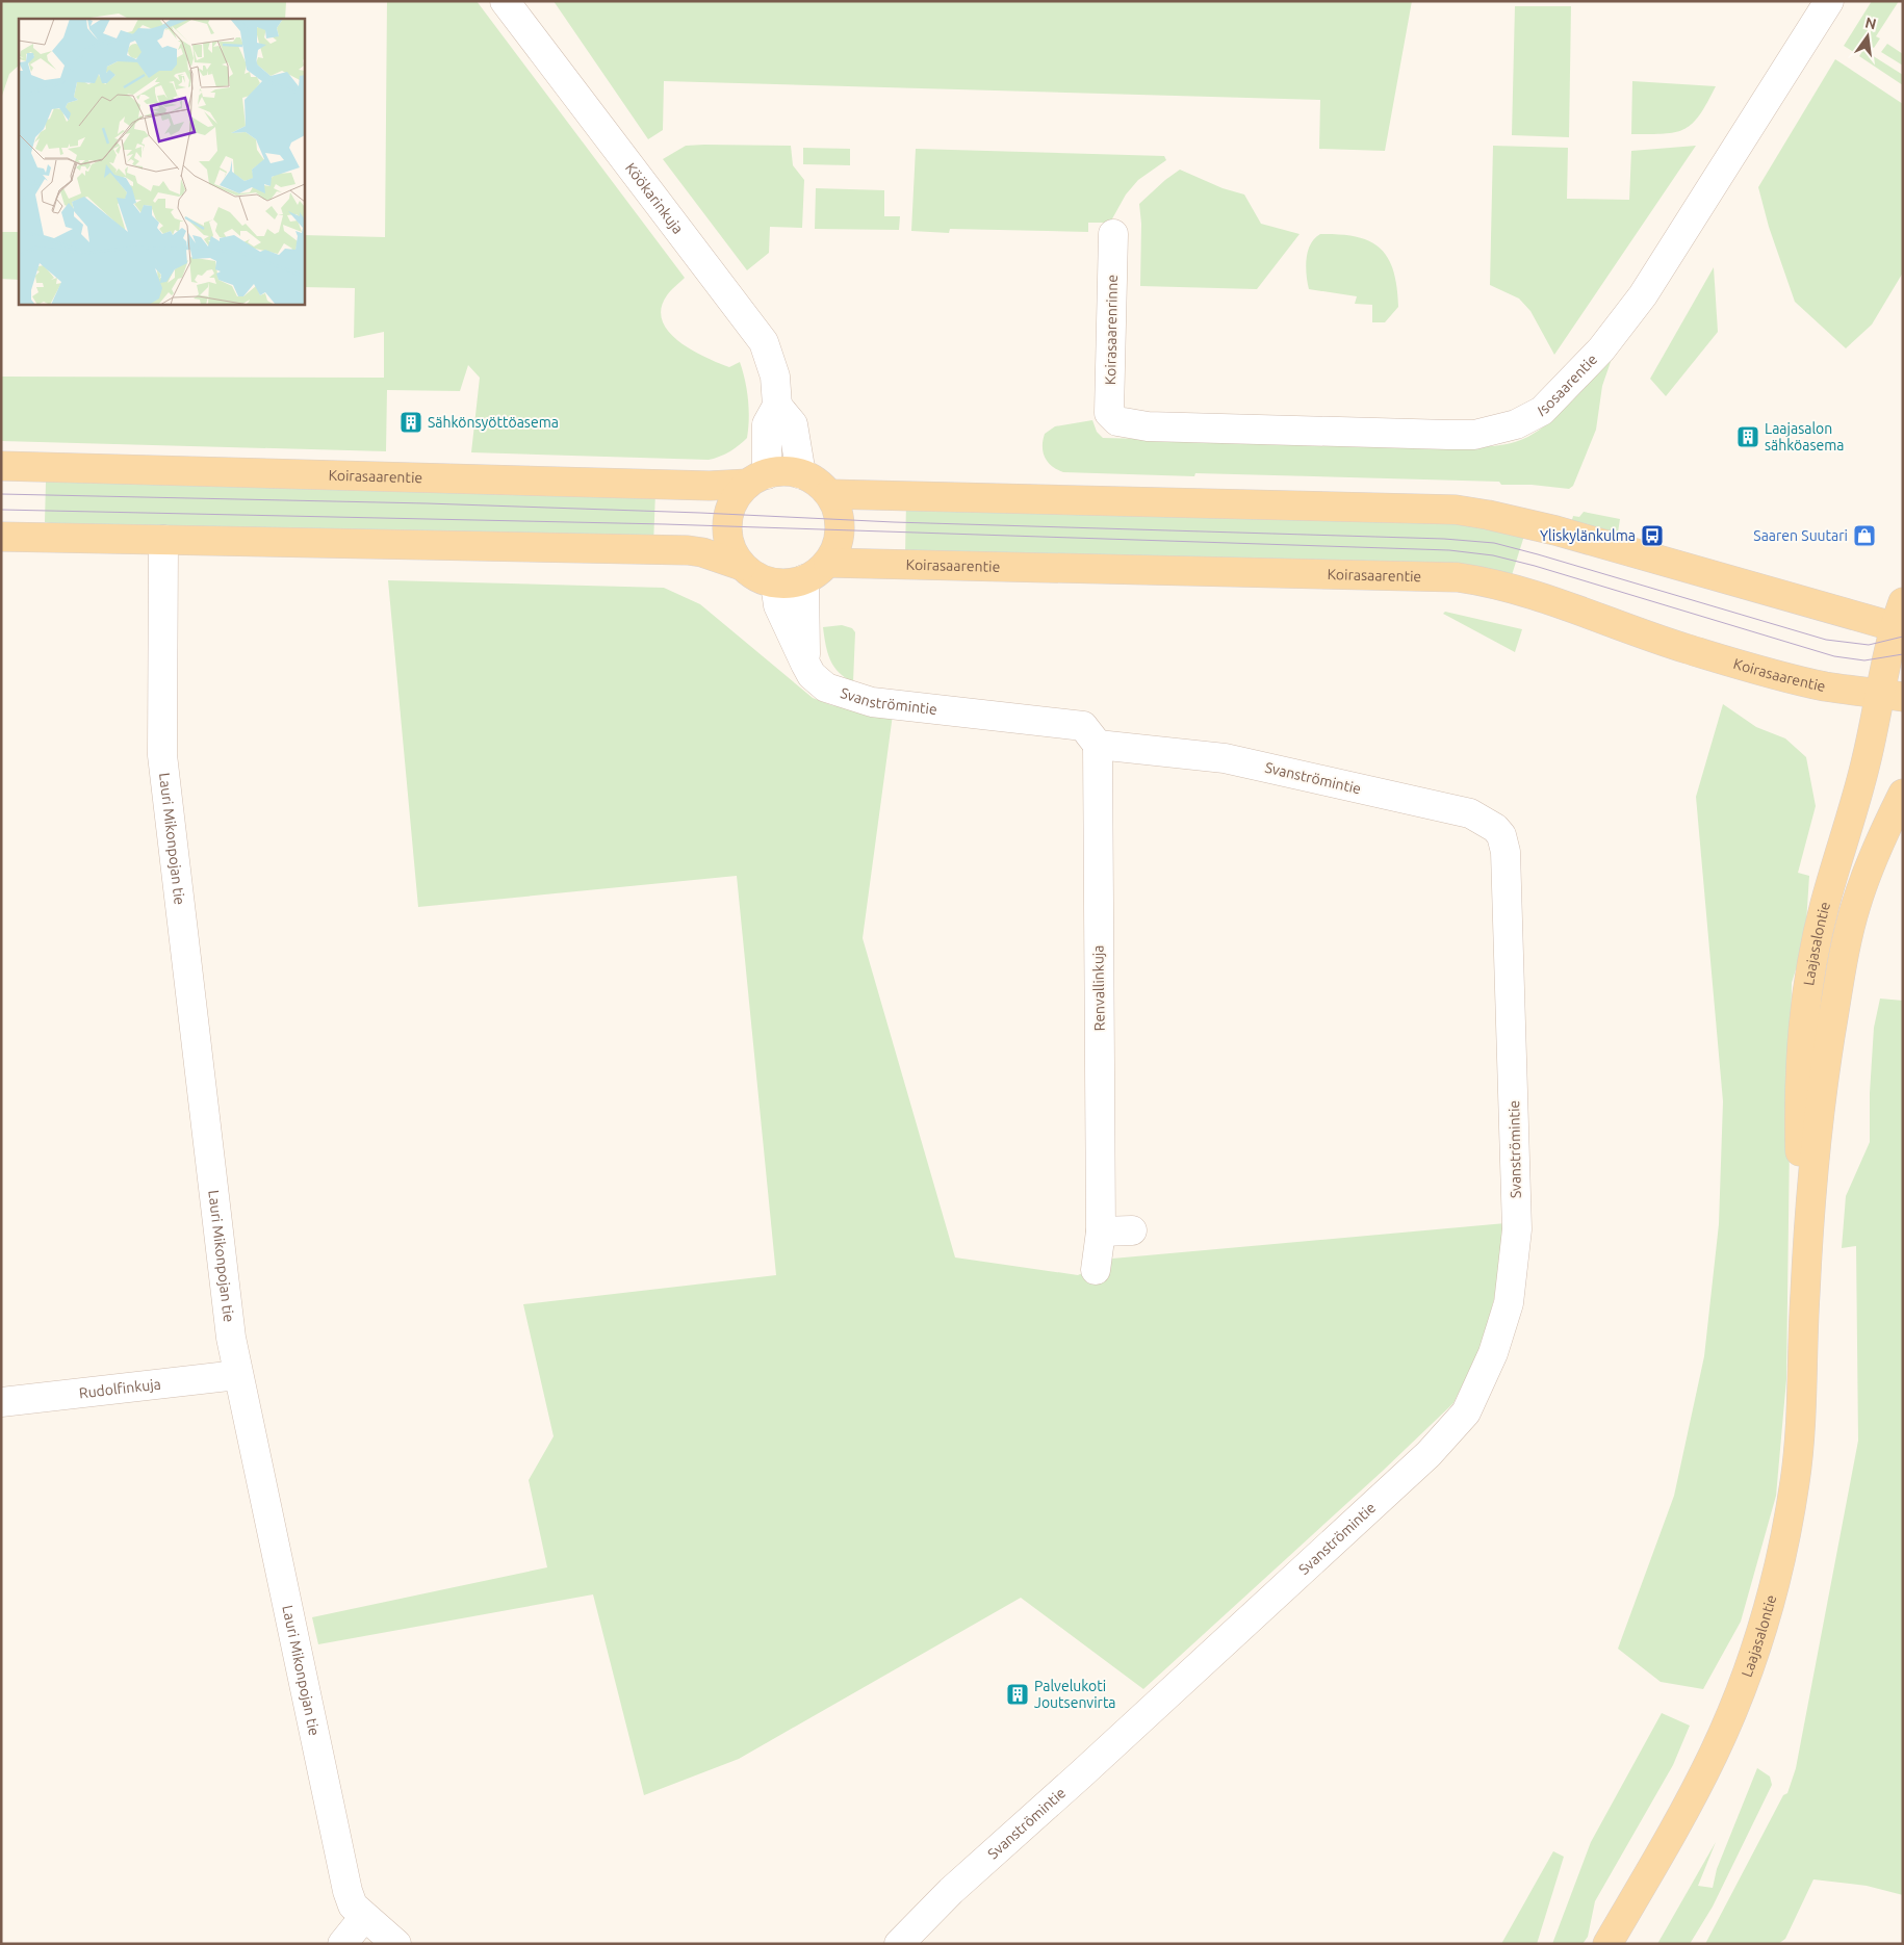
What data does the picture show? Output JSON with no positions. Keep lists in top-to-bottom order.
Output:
{
  "streets": {
    "main road": ["Koirasaarentie", "Laajasalontie"],
    "street": [
      "Köökarinkuja",
      "Koirasaarenrinne",
      "Isosaarentie",
      "Svanströmintie",
      "Lauri Mikonpojan tie",
      "Renvallinkuja",
      "Rudolfinkuja"
    ]
  },
  "crossings": [
    ["Koirasaarenrinne", "Isosaarentie"],
    ["Koirasaarentie", "Svanströmintie"],
    ["Koirasaarentie", "Laajasalontie"],
    ["Svanströmintie", "Renvallinkuja"],
    ["Lauri Mikonpojan tie", "Rudolfinkuja"]
  ],
  "places": {
    "building": ["Sähkönsyöttöasema", "Laajasalon sähköasema", "Palvelukoti Joutsenvirta"],
    "bus stop": ["Yliskylänkulma"],
    "shop": ["Saaren Suutari"]
  },
  "north": "top"
}
